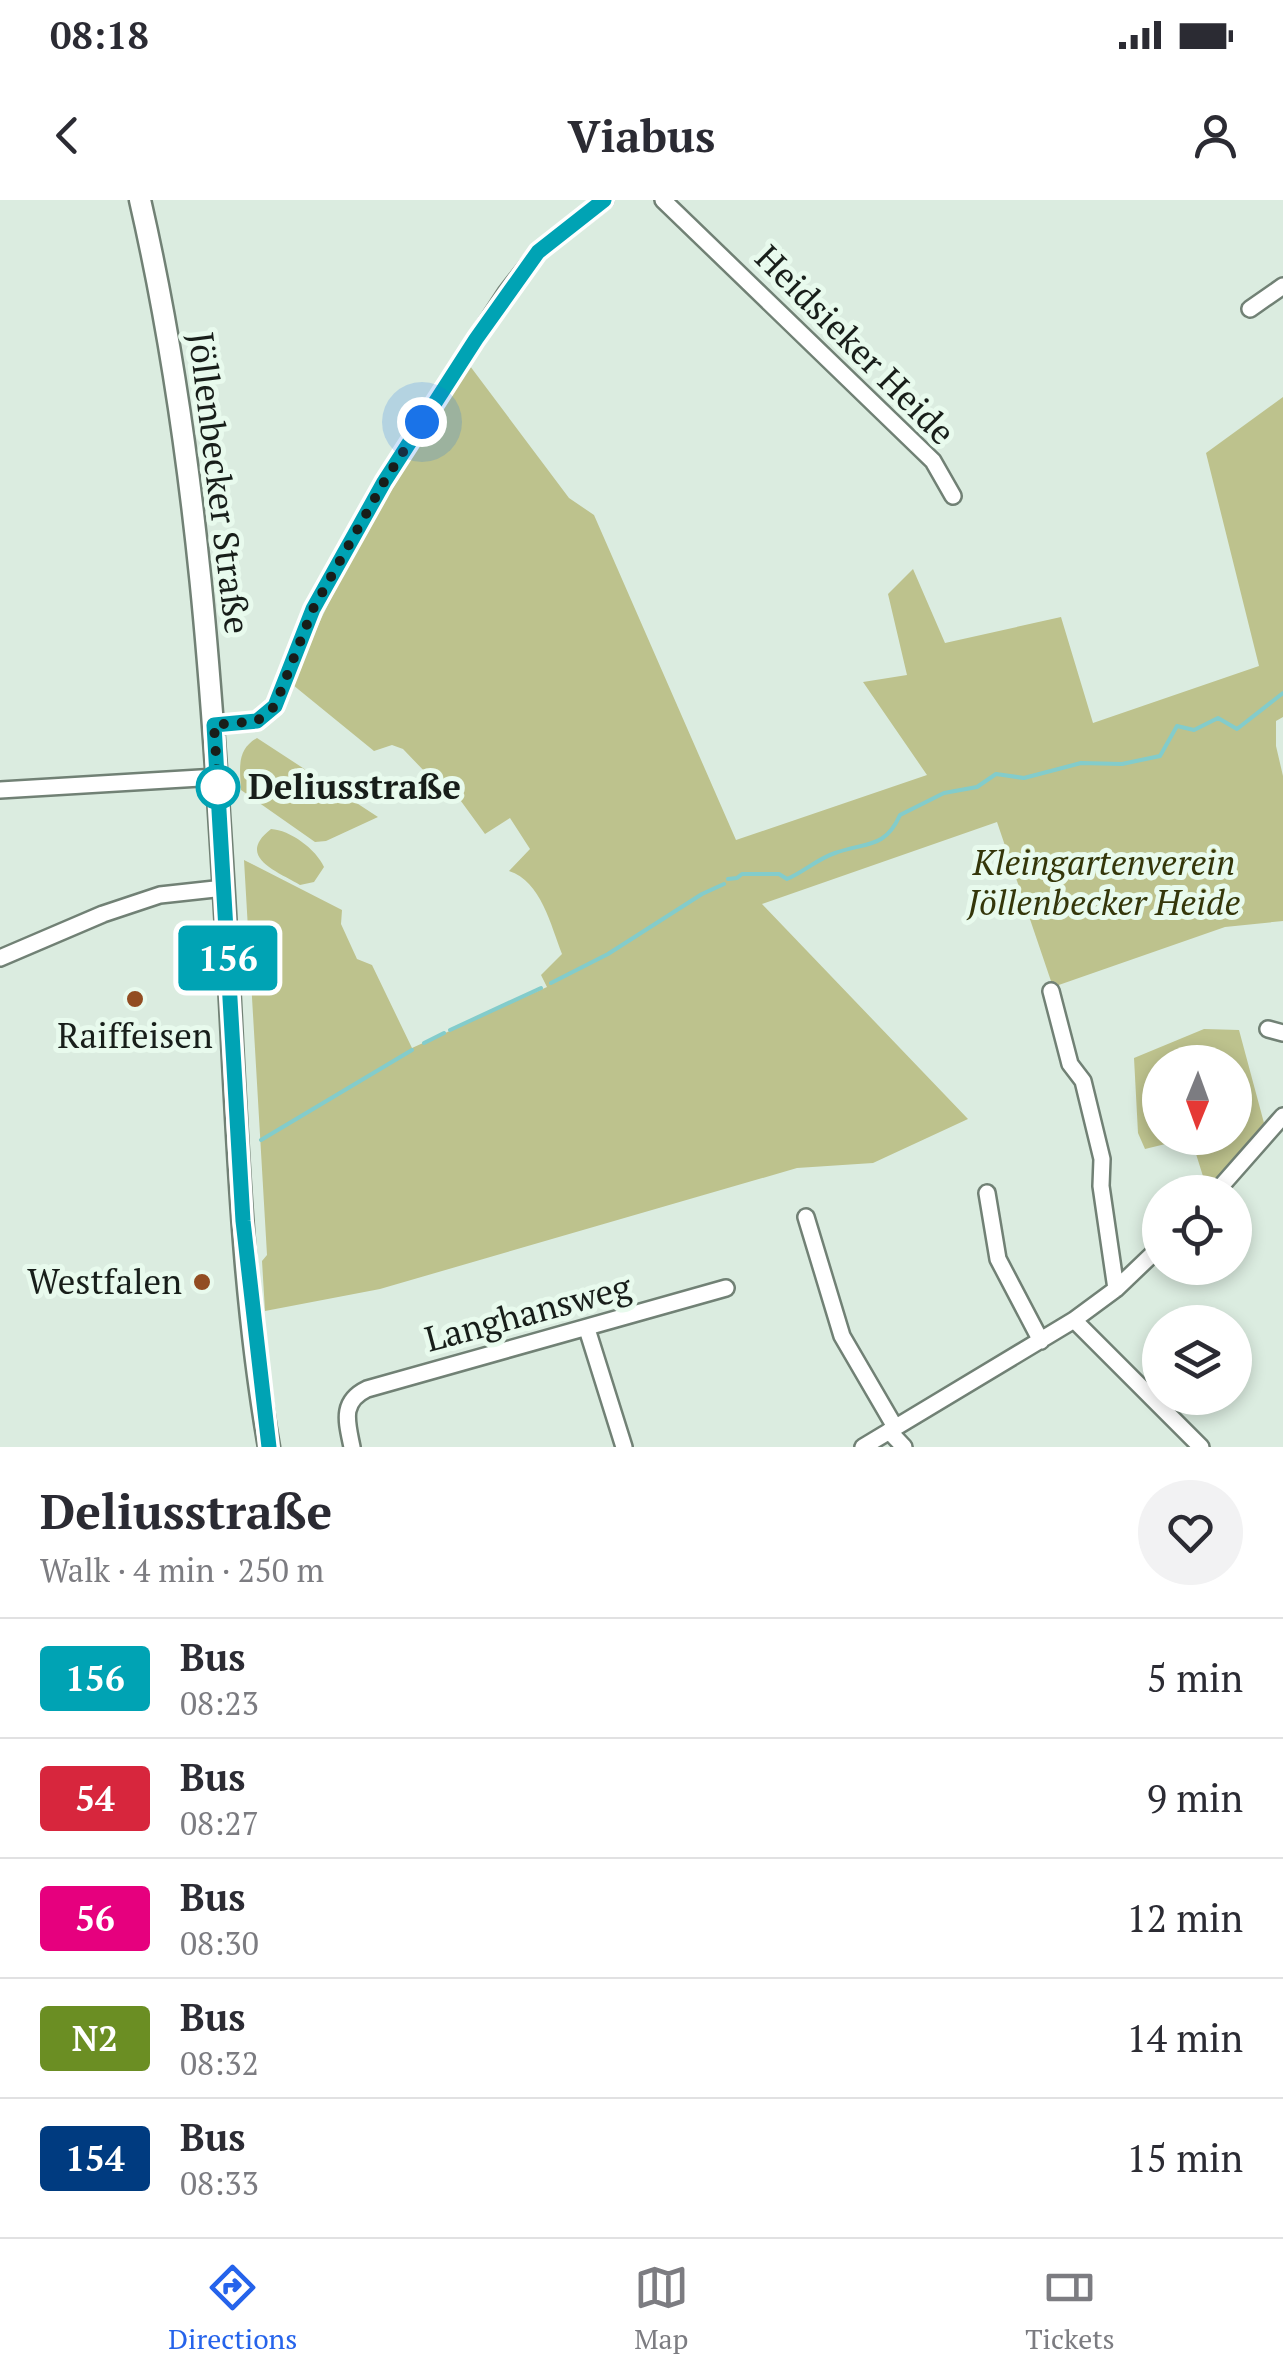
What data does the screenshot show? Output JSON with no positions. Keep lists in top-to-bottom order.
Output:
{
  "streets": {
    "main road": ["Jöllenbecker Straße"],
    "street": ["Heidsieker Heide", "Langhansweg"]
  },
  "parks": ["Kleingartenverein Jöllenbecker Heide"],
  "places": ["Deliusstraße", "Raiffeisen", "Westfalen"],
  "lines": ["bus line 156"],
  "north": "bottom",
  "page": {
    "status": "08:18",
    "header": "Viabus",
    "on_map": "156",
    "heading": ["Deliusstraße", "Walk · 4 min · 250 m"],
    "list": [
      {
        "mark": "156",
        "name": "Bus",
        "note": "08:23",
        "value": "5 min"
      },
      {
        "mark": "54",
        "name": "Bus",
        "note": "08:27",
        "value": "9 min"
      },
      {
        "mark": "56",
        "name": "Bus",
        "note": "08:30",
        "value": "12 min"
      },
      {
        "mark": "N2",
        "name": "Bus",
        "note": "08:32",
        "value": "14 min"
      },
      {
        "mark": "154",
        "name": "Bus",
        "note": "08:33",
        "value": "15 min"
      }
    ],
    "tabs": ["Directions", "Map", "Tickets"]
  }
}
